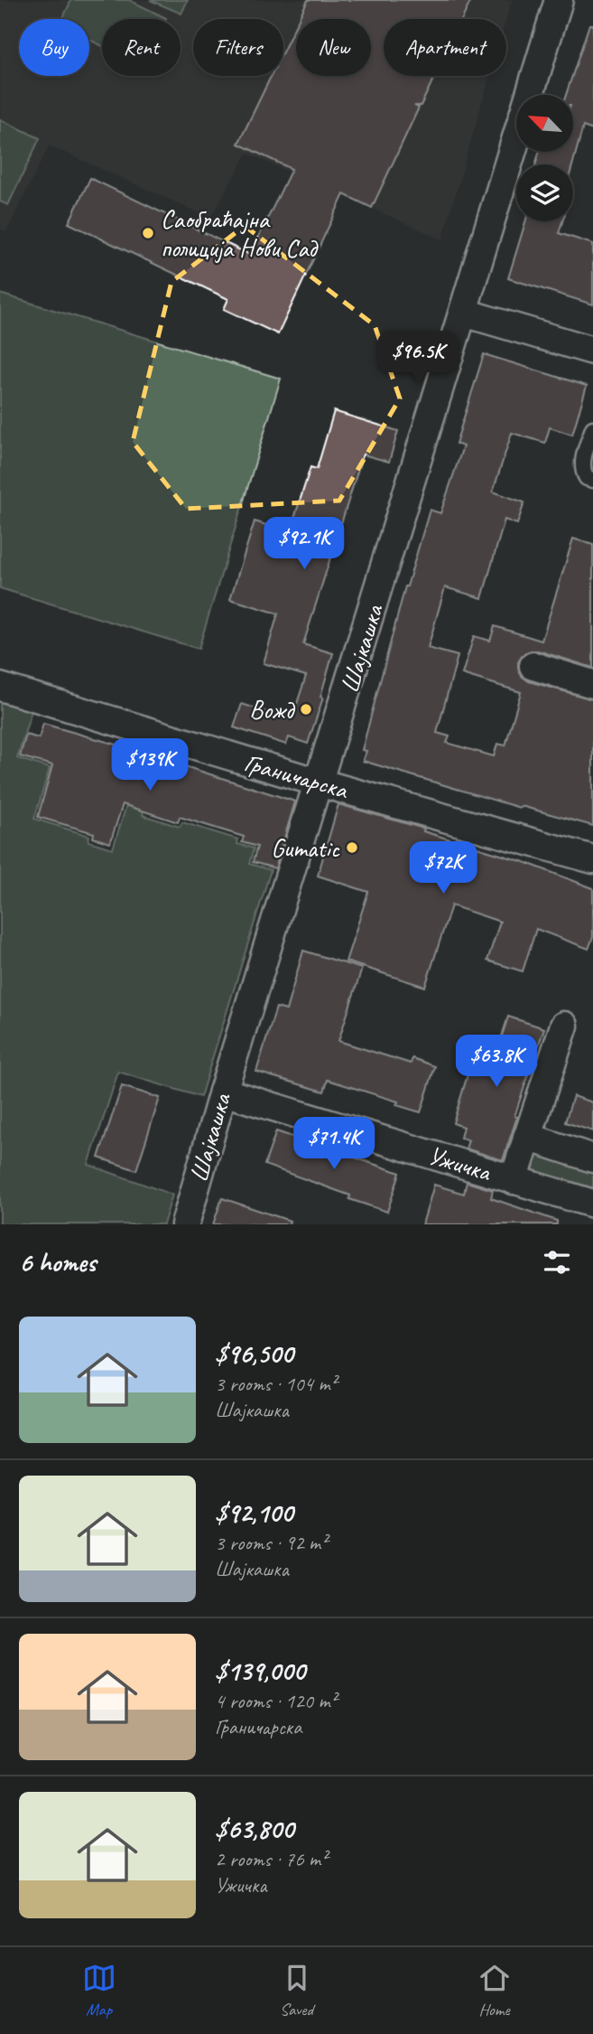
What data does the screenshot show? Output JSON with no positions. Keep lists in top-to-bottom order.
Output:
{
  "streets": {
    "street": ["Шајкашка", "Граничарска", "Ужичка"]
  },
  "crossings": [
    ["Шајкашка", "Граничарска"],
    ["Шајкашка", "Ужичка"]
  ],
  "places": ["Саобраћајна полиција Нови Сад", "Вожд", "Gumatic"],
  "north": "top left",
  "page": {
    "chip": [
      "Buy",
      "Rent",
      "Filters",
      "New",
      "Apartment"
    ],
    "price": [
      "$96.5K",
      "$92.1K",
      "$139K",
      "$72K",
      "$63.8K",
      "$71.4K"
    ],
    "heading": "6 homes",
    "list": [
      {
        "name": "$96,500",
        "note": "3 rooms · 104 m² · Шајкашка"
      },
      {
        "name": "$92,100",
        "note": "3 rooms · 92 m² · Шајкашка"
      },
      {
        "name": "$139,000",
        "note": "4 rooms · 120 m² · Граничарска"
      },
      {
        "name": "$63,800",
        "note": "2 rooms · 76 m² · Ужичка"
      }
    ],
    "tabs": ["Map", "Saved", "Home"]
  }
}
